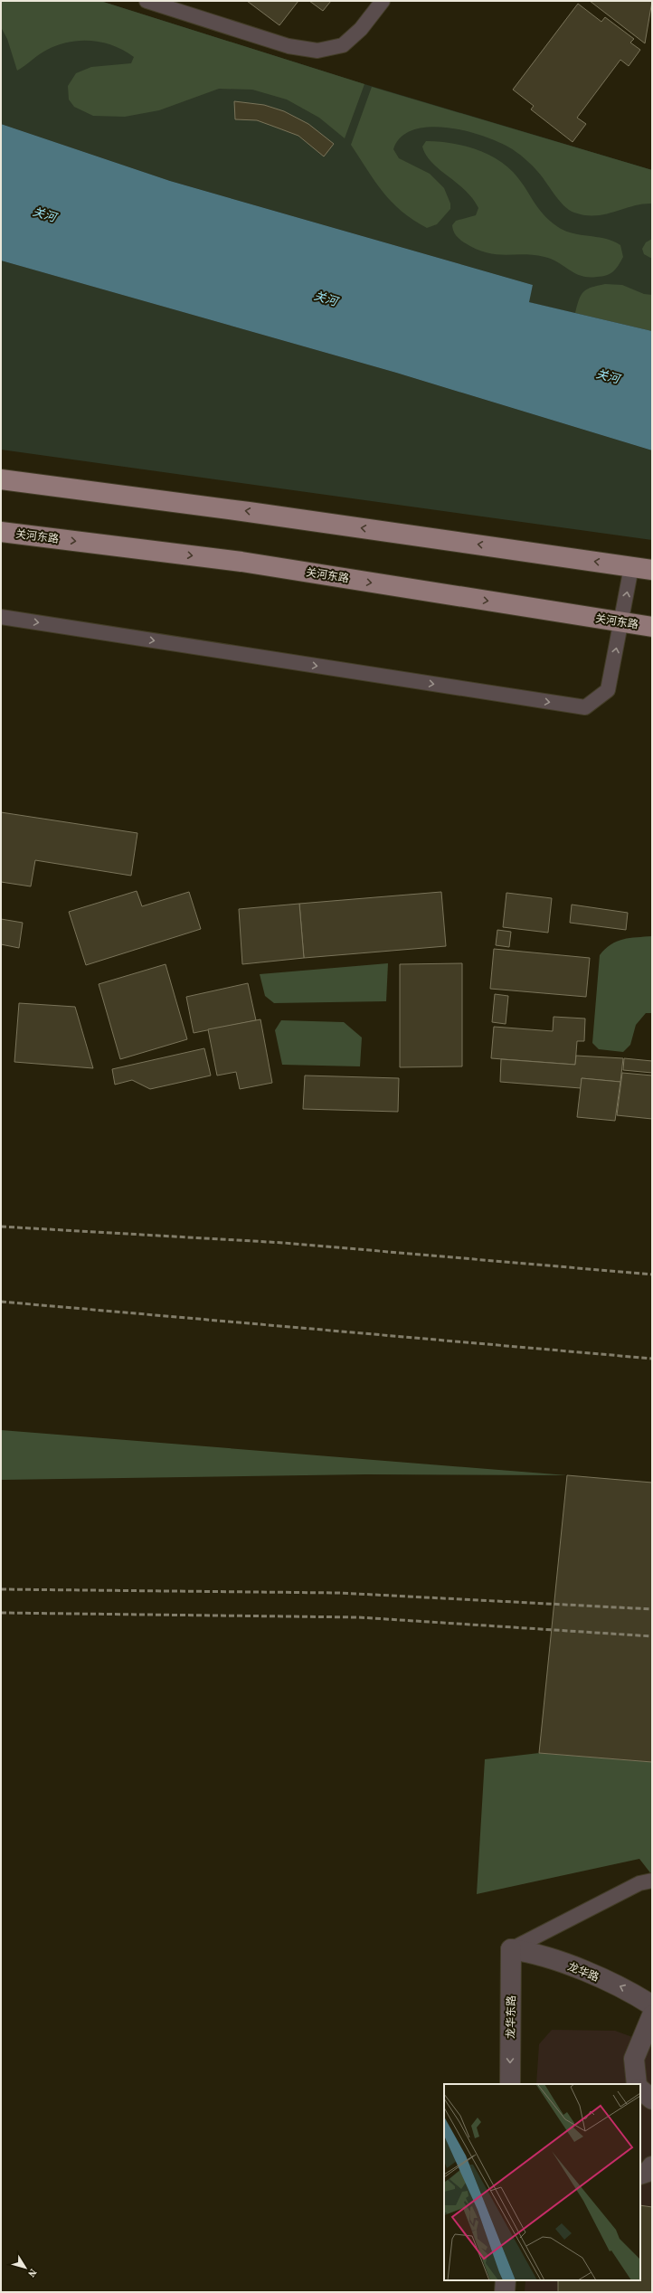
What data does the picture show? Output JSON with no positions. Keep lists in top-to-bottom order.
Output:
{
  "streets": {
    "main road": ["关河东路"],
    "street": ["龙华路", "龙华东路"]
  },
  "crossings": [
    ["龙华路", "龙华东路"]
  ],
  "one_way": ["龙华路"],
  "water": ["关河"],
  "north": "bottom right"
}
